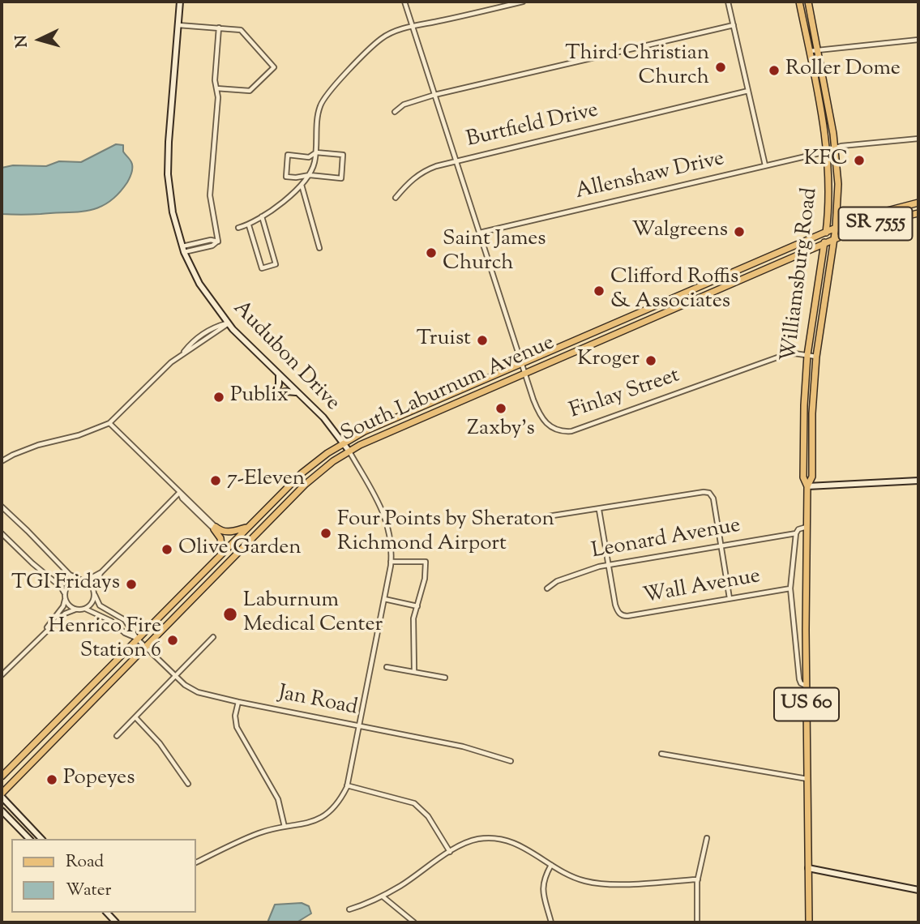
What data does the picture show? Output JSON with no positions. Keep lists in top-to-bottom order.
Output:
{
  "streets": {
    "main road": [
      "SR 7555",
      "Williamsburg Road",
      "South Laburnum Avenue",
      "US 60"
    ],
    "street": [
      "Burtfield Drive",
      "Allenshaw Drive",
      "Audubon Drive",
      "Finlay Street",
      "Leonard Avenue",
      "Wall Avenue",
      "Jan Road"
    ]
  },
  "crossings": [
    ["Burtfield Drive", "Finlay Street"],
    ["Allenshaw Drive", "Williamsburg Road"],
    ["Allenshaw Drive", "Finlay Street"],
    ["Williamsburg Road", "South Laburnum Avenue"],
    ["Williamsburg Road", "Finlay Street"],
    ["Williamsburg Road", "Leonard Avenue"],
    ["Audubon Drive", "South Laburnum Avenue"],
    ["Audubon Drive", "Jan Road"],
    ["South Laburnum Avenue", "Finlay Street"],
    ["South Laburnum Avenue", "Jan Road"],
    ["Leonard Avenue", "Wall Avenue"]
  ],
  "places": [
    "Third Christian Church",
    "Roller Dome",
    "KFC",
    "Walgreens",
    "Saint James Church",
    "Clifford Roffis & Associates",
    "Truist",
    "Kroger",
    "Publix",
    "Zaxby's",
    "7-Eleven",
    "Four Points by Sheraton Richmond Airport",
    "Olive Garden",
    "TGI Fridays",
    "Laburnum Medical Center",
    "Henrico Fire Station 6",
    "Popeyes"
  ],
  "legend": ["Road", "Water"],
  "north": "left"
}
